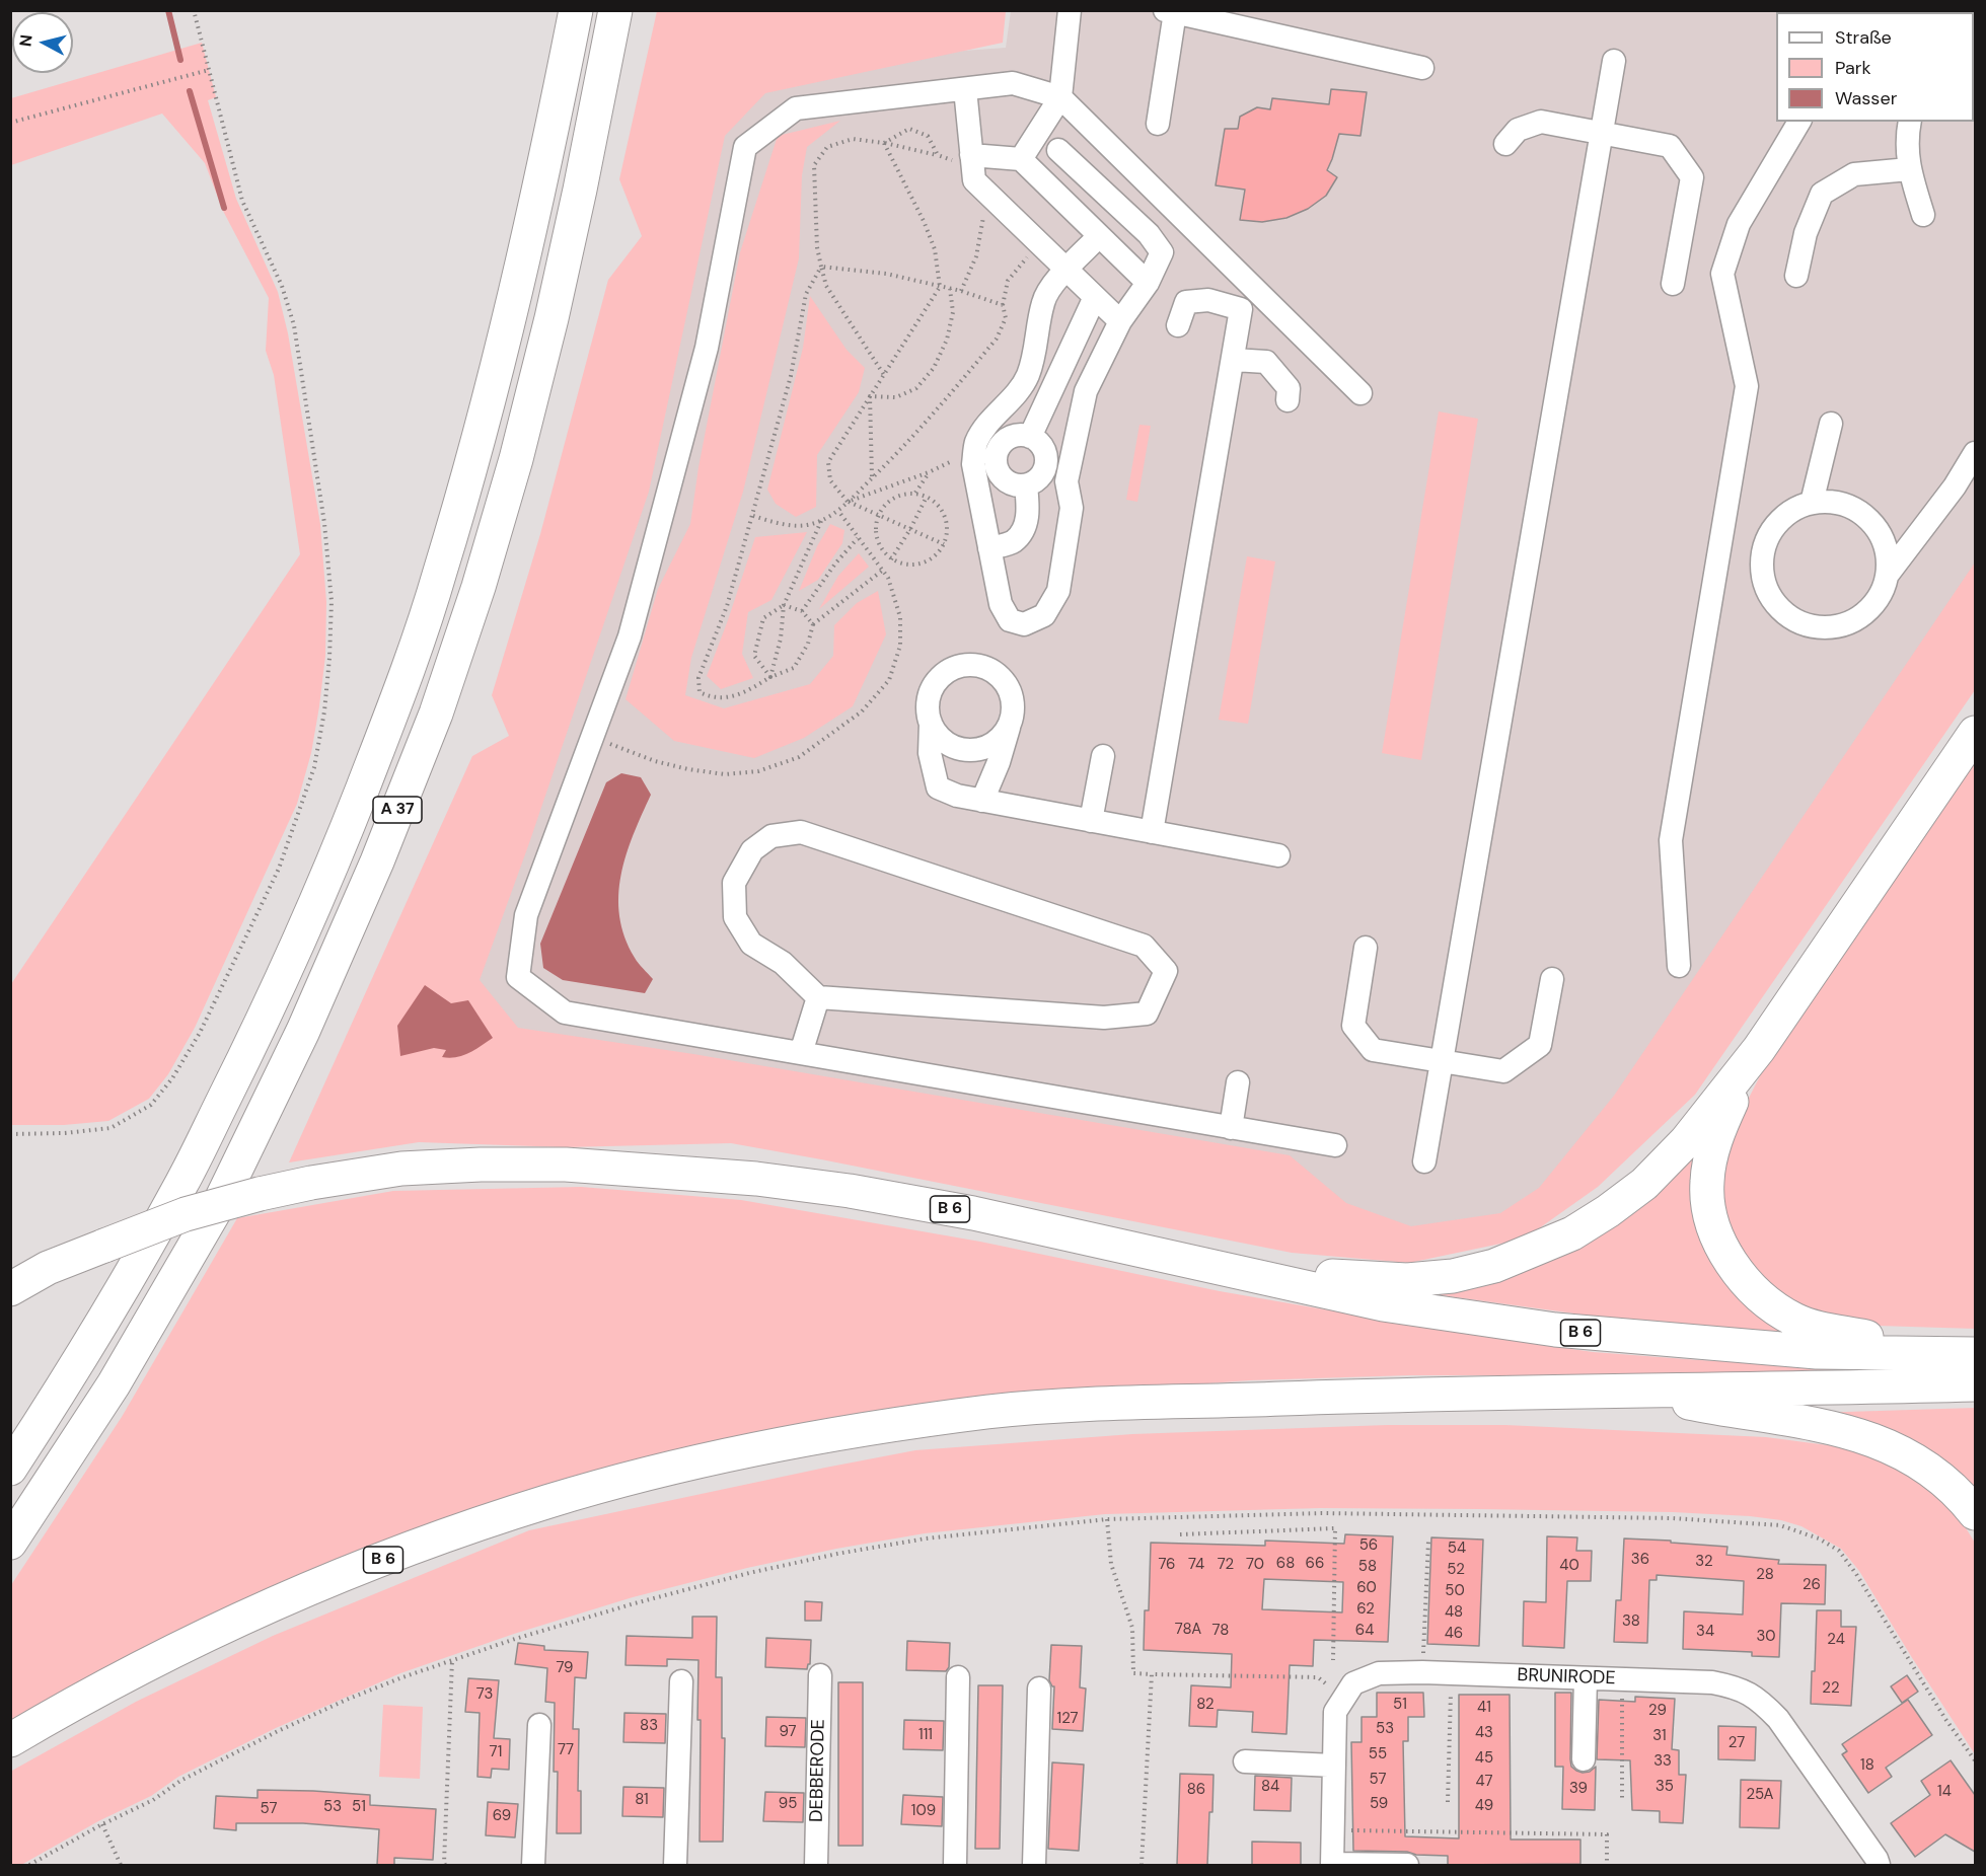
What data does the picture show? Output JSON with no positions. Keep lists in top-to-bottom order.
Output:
{
  "streets": {
    "highway": ["A 37", "B 6"],
    "street": ["BRUNIRODE", "DEBBERODE"]
  },
  "house_numbers": [
    "56",
    "54",
    "36",
    "32",
    "68",
    "66",
    "76",
    "74",
    "72",
    "70",
    "40",
    "58",
    "52",
    "28",
    "26",
    "60",
    "50",
    "62",
    "48",
    "38",
    "78A",
    "78",
    "64",
    "34",
    "46",
    "30",
    "24",
    "79",
    "22",
    "73",
    "82",
    "51",
    "41",
    "29",
    "127",
    "83",
    "53",
    "97",
    "43",
    "111",
    "31",
    "27",
    "77",
    "71",
    "55",
    "45",
    "33",
    "18",
    "57",
    "47",
    "84",
    "35",
    "39",
    "86",
    "14",
    "25A",
    "81",
    "95",
    "59",
    "49",
    "53",
    "51",
    "57",
    "109",
    "69"
  ],
  "legend": ["Straße", "Park", "Wasser"],
  "north": "left"
}
